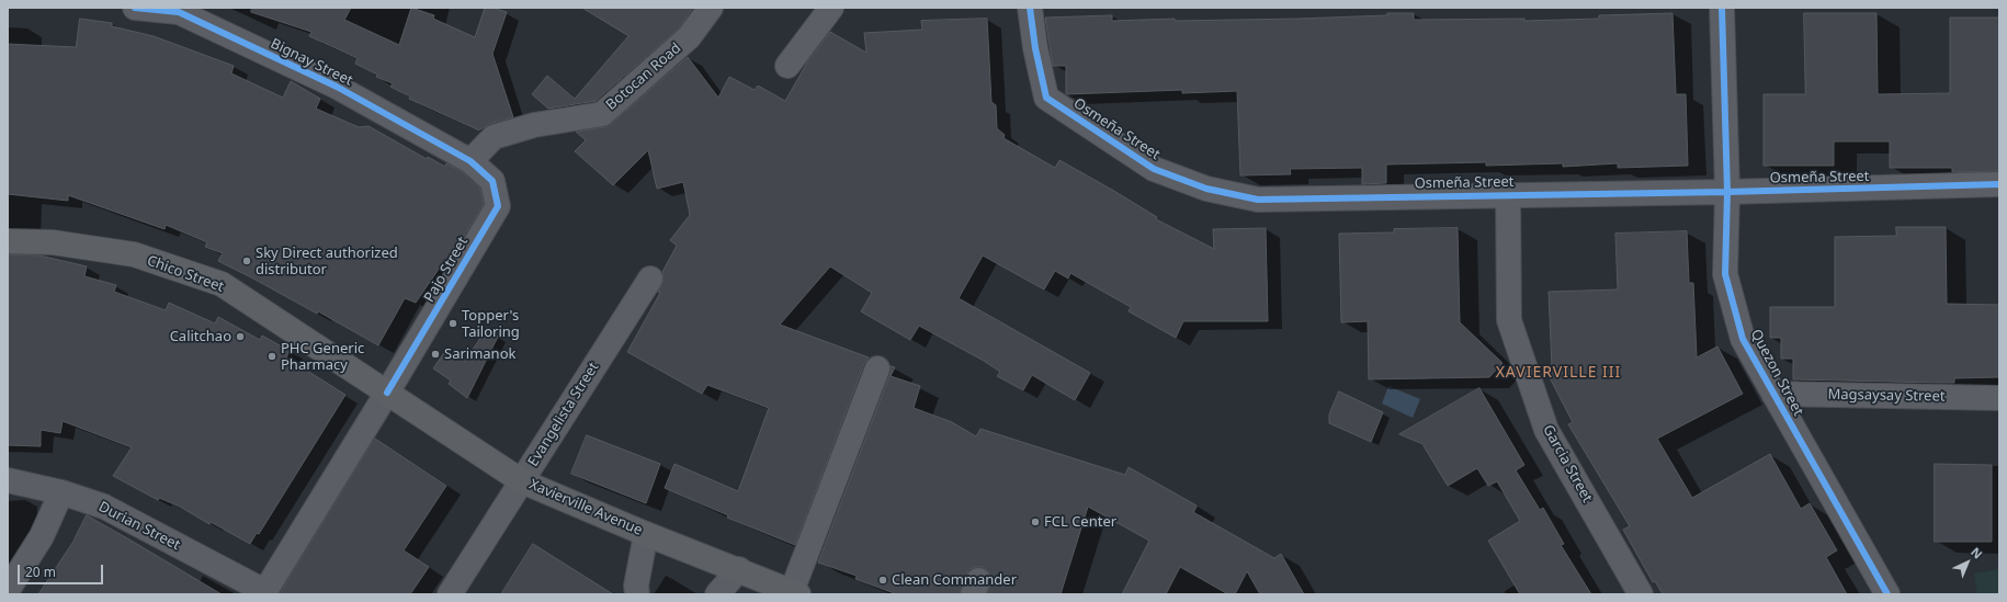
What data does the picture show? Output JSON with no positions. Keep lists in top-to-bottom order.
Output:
{
  "streets": {
    "main road": ["Chico Street", "Xavierville Avenue"],
    "street": [
      "Bignay Street",
      "Botocan Road",
      "Osmeña Street",
      "Pajo Street",
      "Quezon Street",
      "Magsaysay Street",
      "Evangelista Street",
      "Garcia Street",
      "Durian Street"
    ]
  },
  "crossings": [
    ["Bignay Street", "Botocan Road"],
    ["Bignay Street", "Pajo Street"],
    ["Botocan Road", "Pajo Street"],
    ["Osmeña Street", "Quezon Street"],
    ["Osmeña Street", "Garcia Street"],
    ["Pajo Street", "Chico Street"],
    ["Pajo Street", "Xavierville Avenue"],
    ["Pajo Street", "Durian Street"],
    ["Chico Street", "Xavierville Avenue"],
    ["Quezon Street", "Magsaysay Street"],
    ["Evangelista Street", "Xavierville Avenue"]
  ],
  "districts": ["XAVIERVILLE III"],
  "places": [
    "Sky Direct authorized distributor",
    "Topper's Tailoring",
    "Calitchao",
    "Sarimanok",
    "PHC Generic Pharmacy",
    "FCL Center",
    "Clean Commander"
  ],
  "scale_bar": "20 m",
  "north": "top right"
}
